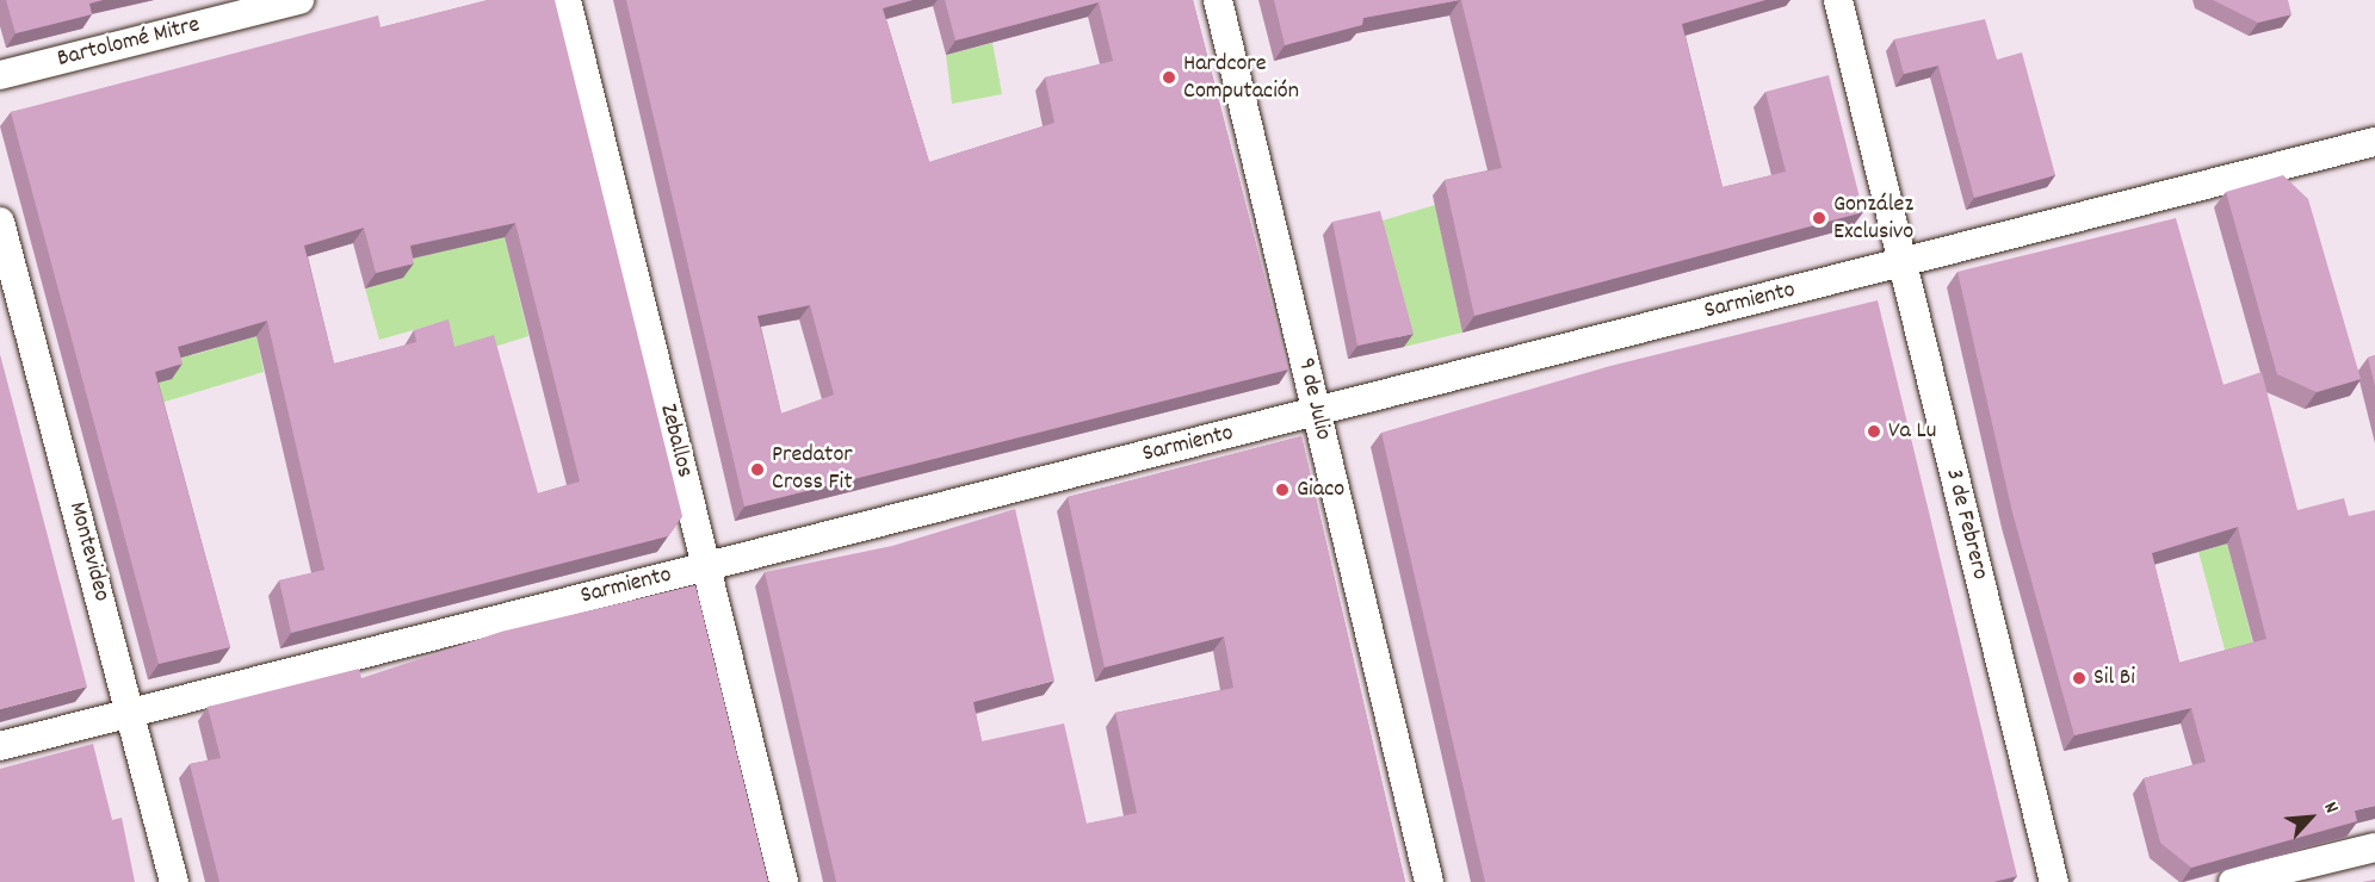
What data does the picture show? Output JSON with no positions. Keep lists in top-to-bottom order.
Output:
{
  "streets": {
    "street": [
      "Bartolomé Mitre",
      "Sarmiento",
      "9 de Julio",
      "Zeballos",
      "3 de Febrero",
      "Montevideo"
    ]
  },
  "crossings": [
    ["Sarmiento", "9 de Julio"],
    ["Sarmiento", "Zeballos"],
    ["Sarmiento", "3 de Febrero"],
    ["Sarmiento", "Montevideo"]
  ],
  "places": [
    "Hardcore Computación",
    "González Exclusivo",
    "Va Lu",
    "Predator Cross Fit",
    "Giaco",
    "Sil Bi"
  ],
  "north": "top right"
}
